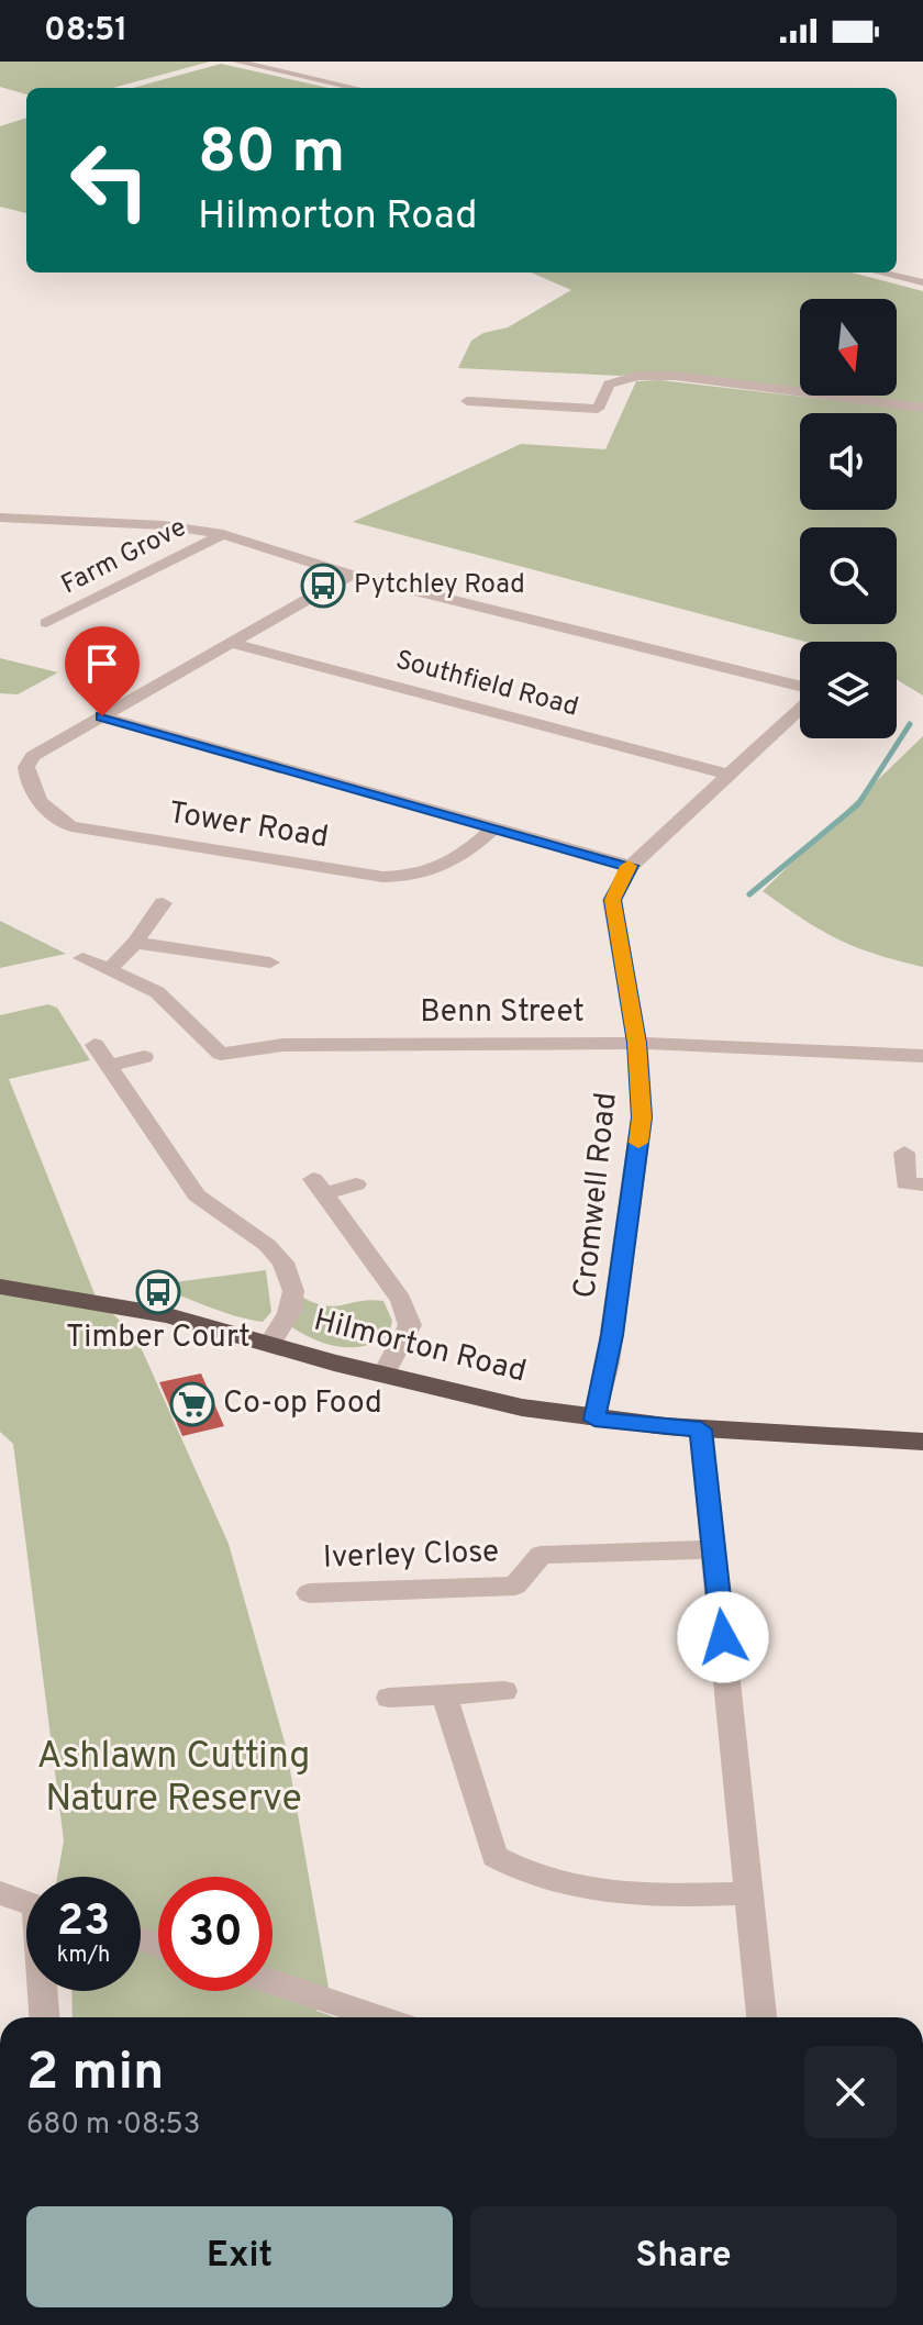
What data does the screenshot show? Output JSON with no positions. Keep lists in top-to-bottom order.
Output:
{
  "streets": {
    "highway": ["Hilmorton Road"],
    "street": [
      "Farm Grove",
      "Southfield Road",
      "Tower Road",
      "Benn Street",
      "Cromwell Road",
      "Iverley Close"
    ]
  },
  "crossings": [
    ["Southfield Road", "Cromwell Road"],
    ["Benn Street", "Cromwell Road"],
    ["Cromwell Road", "Hilmorton Road"]
  ],
  "parks": ["Ashlawn Cutting Nature Reserve"],
  "places": {
    "bus stop": ["Pytchley Road", "Timber Court"],
    "supermarket": ["Co-op Food"]
  },
  "north": "bottom",
  "page": {
    "status": "08:51",
    "turn": ["80 m", "Hilmorton Road"],
    "speed": "23 km/h",
    "limit": "30",
    "heading": ["2 min", "680 m · 08:53"],
    "buttons": ["Exit", "Share"]
  }
}
